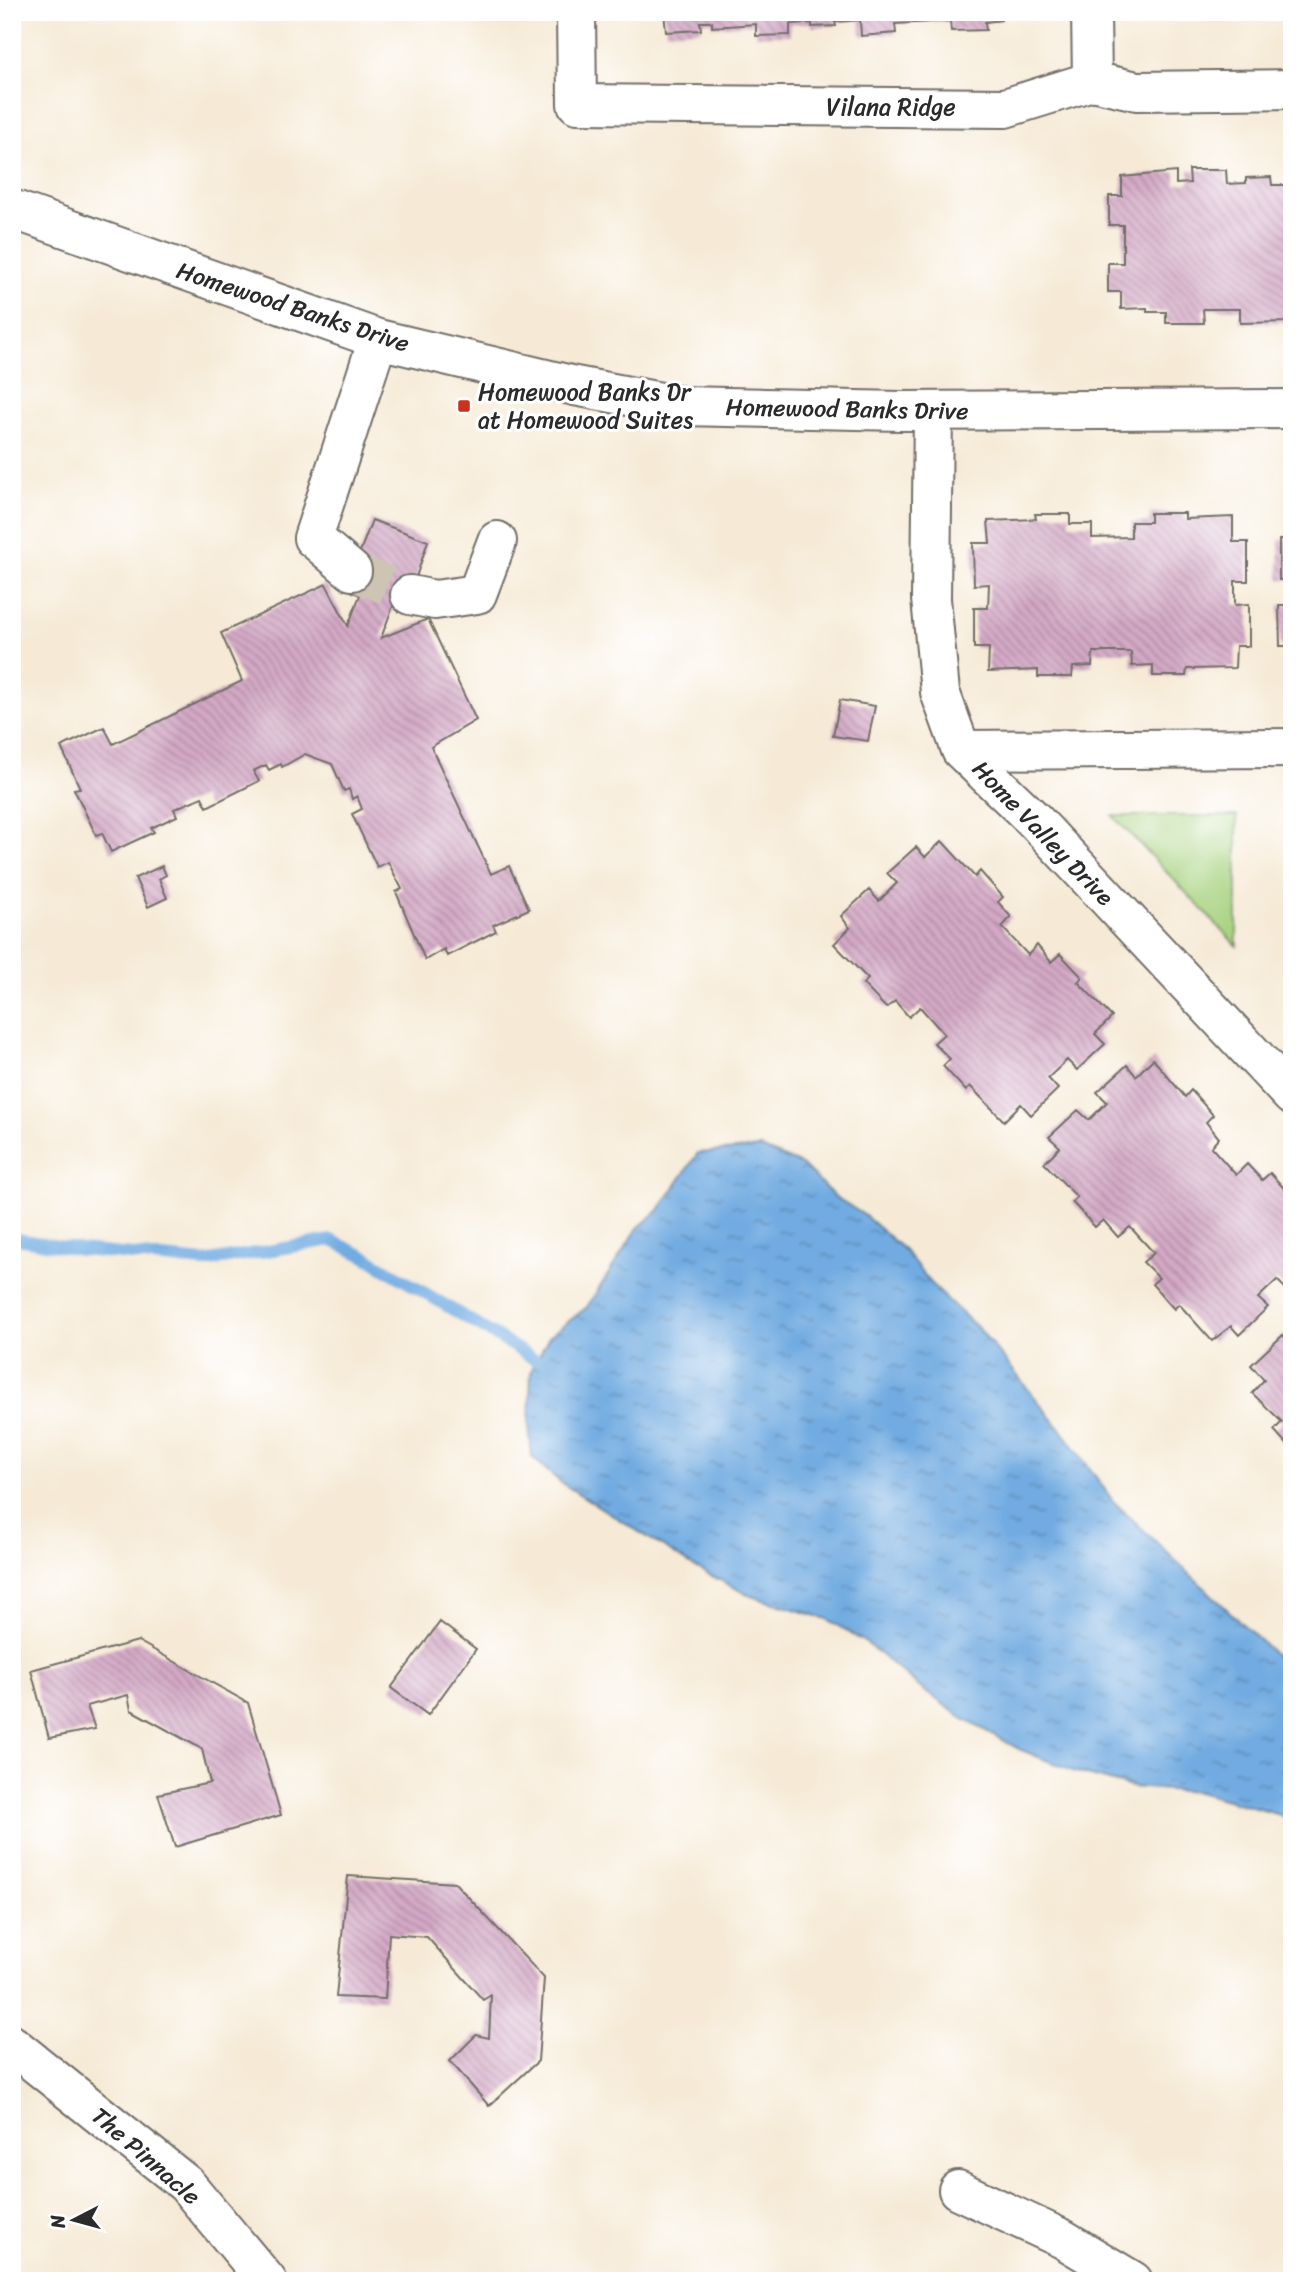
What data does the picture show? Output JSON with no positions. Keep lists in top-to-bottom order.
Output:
{
  "streets": {
    "street": [
      "Vilana Ridge",
      "Homewood Banks Drive",
      "Home Valley Drive",
      "The Pinnacle"
    ]
  },
  "places": {
    "transit": ["Homewood Banks Dr at Homewood Suites"]
  },
  "north": "left"
}
